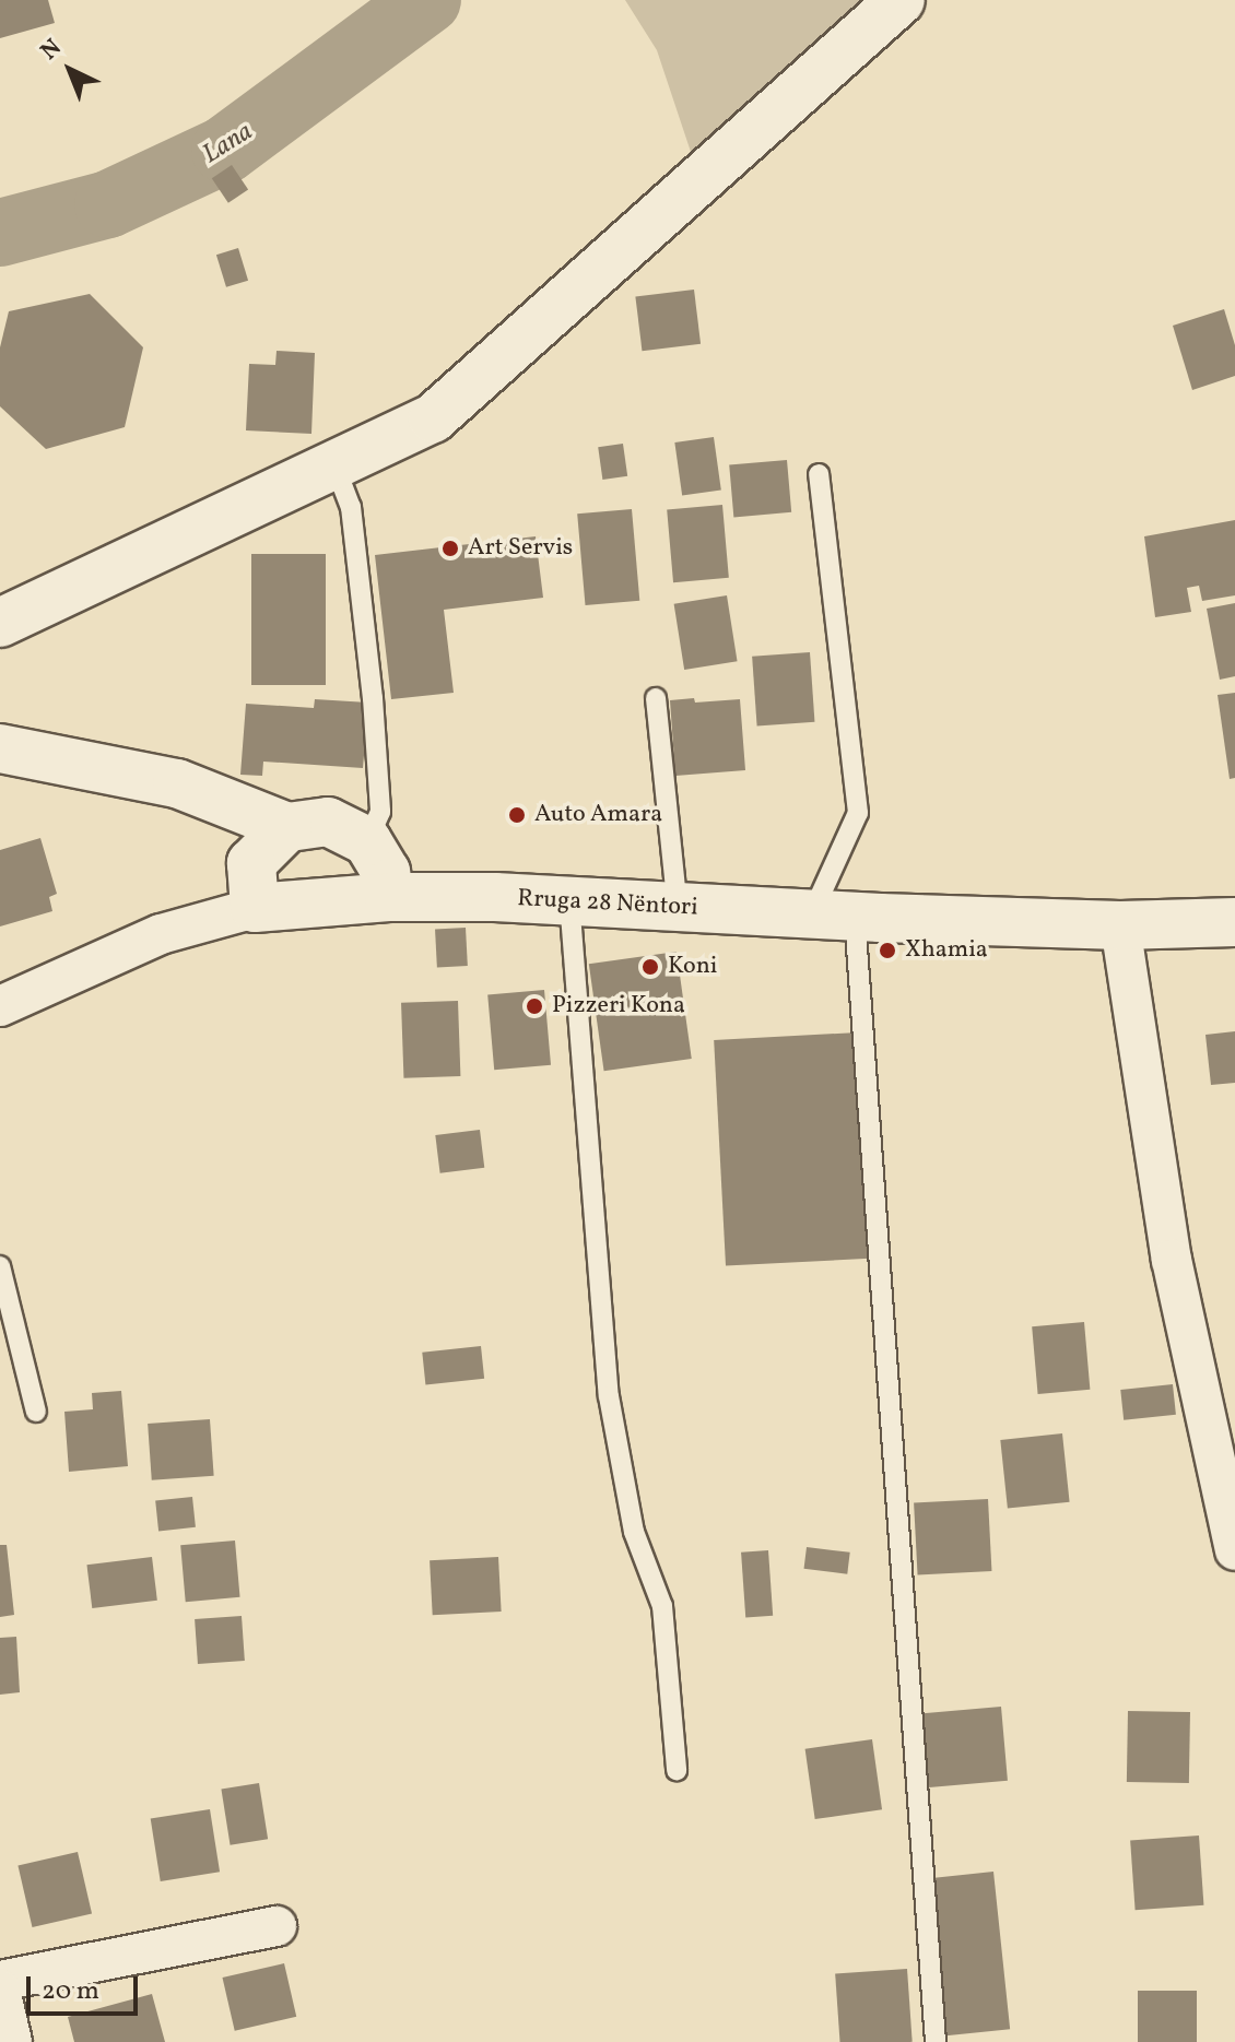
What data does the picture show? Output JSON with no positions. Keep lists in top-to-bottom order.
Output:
{
  "streets": {
    "main road": ["Rruga 28 Nëntori"]
  },
  "water": ["Lana"],
  "places": [
    "Art Servis",
    "Auto Amara",
    "Xhamia",
    "Koni",
    "Pizzeri Kona"
  ],
  "scale_bar": "20 m",
  "north": "top left"
}
